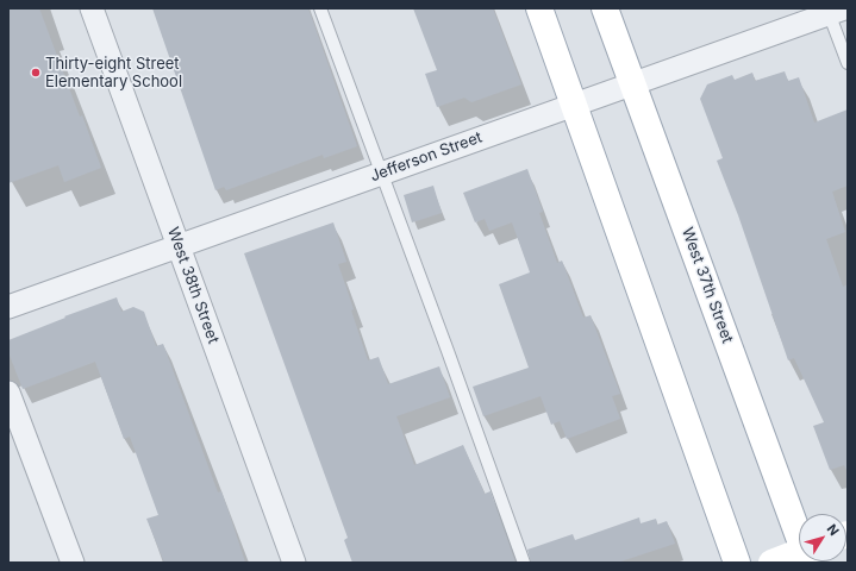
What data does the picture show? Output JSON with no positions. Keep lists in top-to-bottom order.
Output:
{
  "streets": {
    "main road": ["West 37th Street"],
    "street": ["Jefferson Street", "West 38th Street"]
  },
  "crossings": [
    ["Jefferson Street", "West 38th Street"],
    ["Jefferson Street", "West 37th Street"]
  ],
  "places": ["Thirty-eight Street Elementary School"],
  "north": "top right"
}
